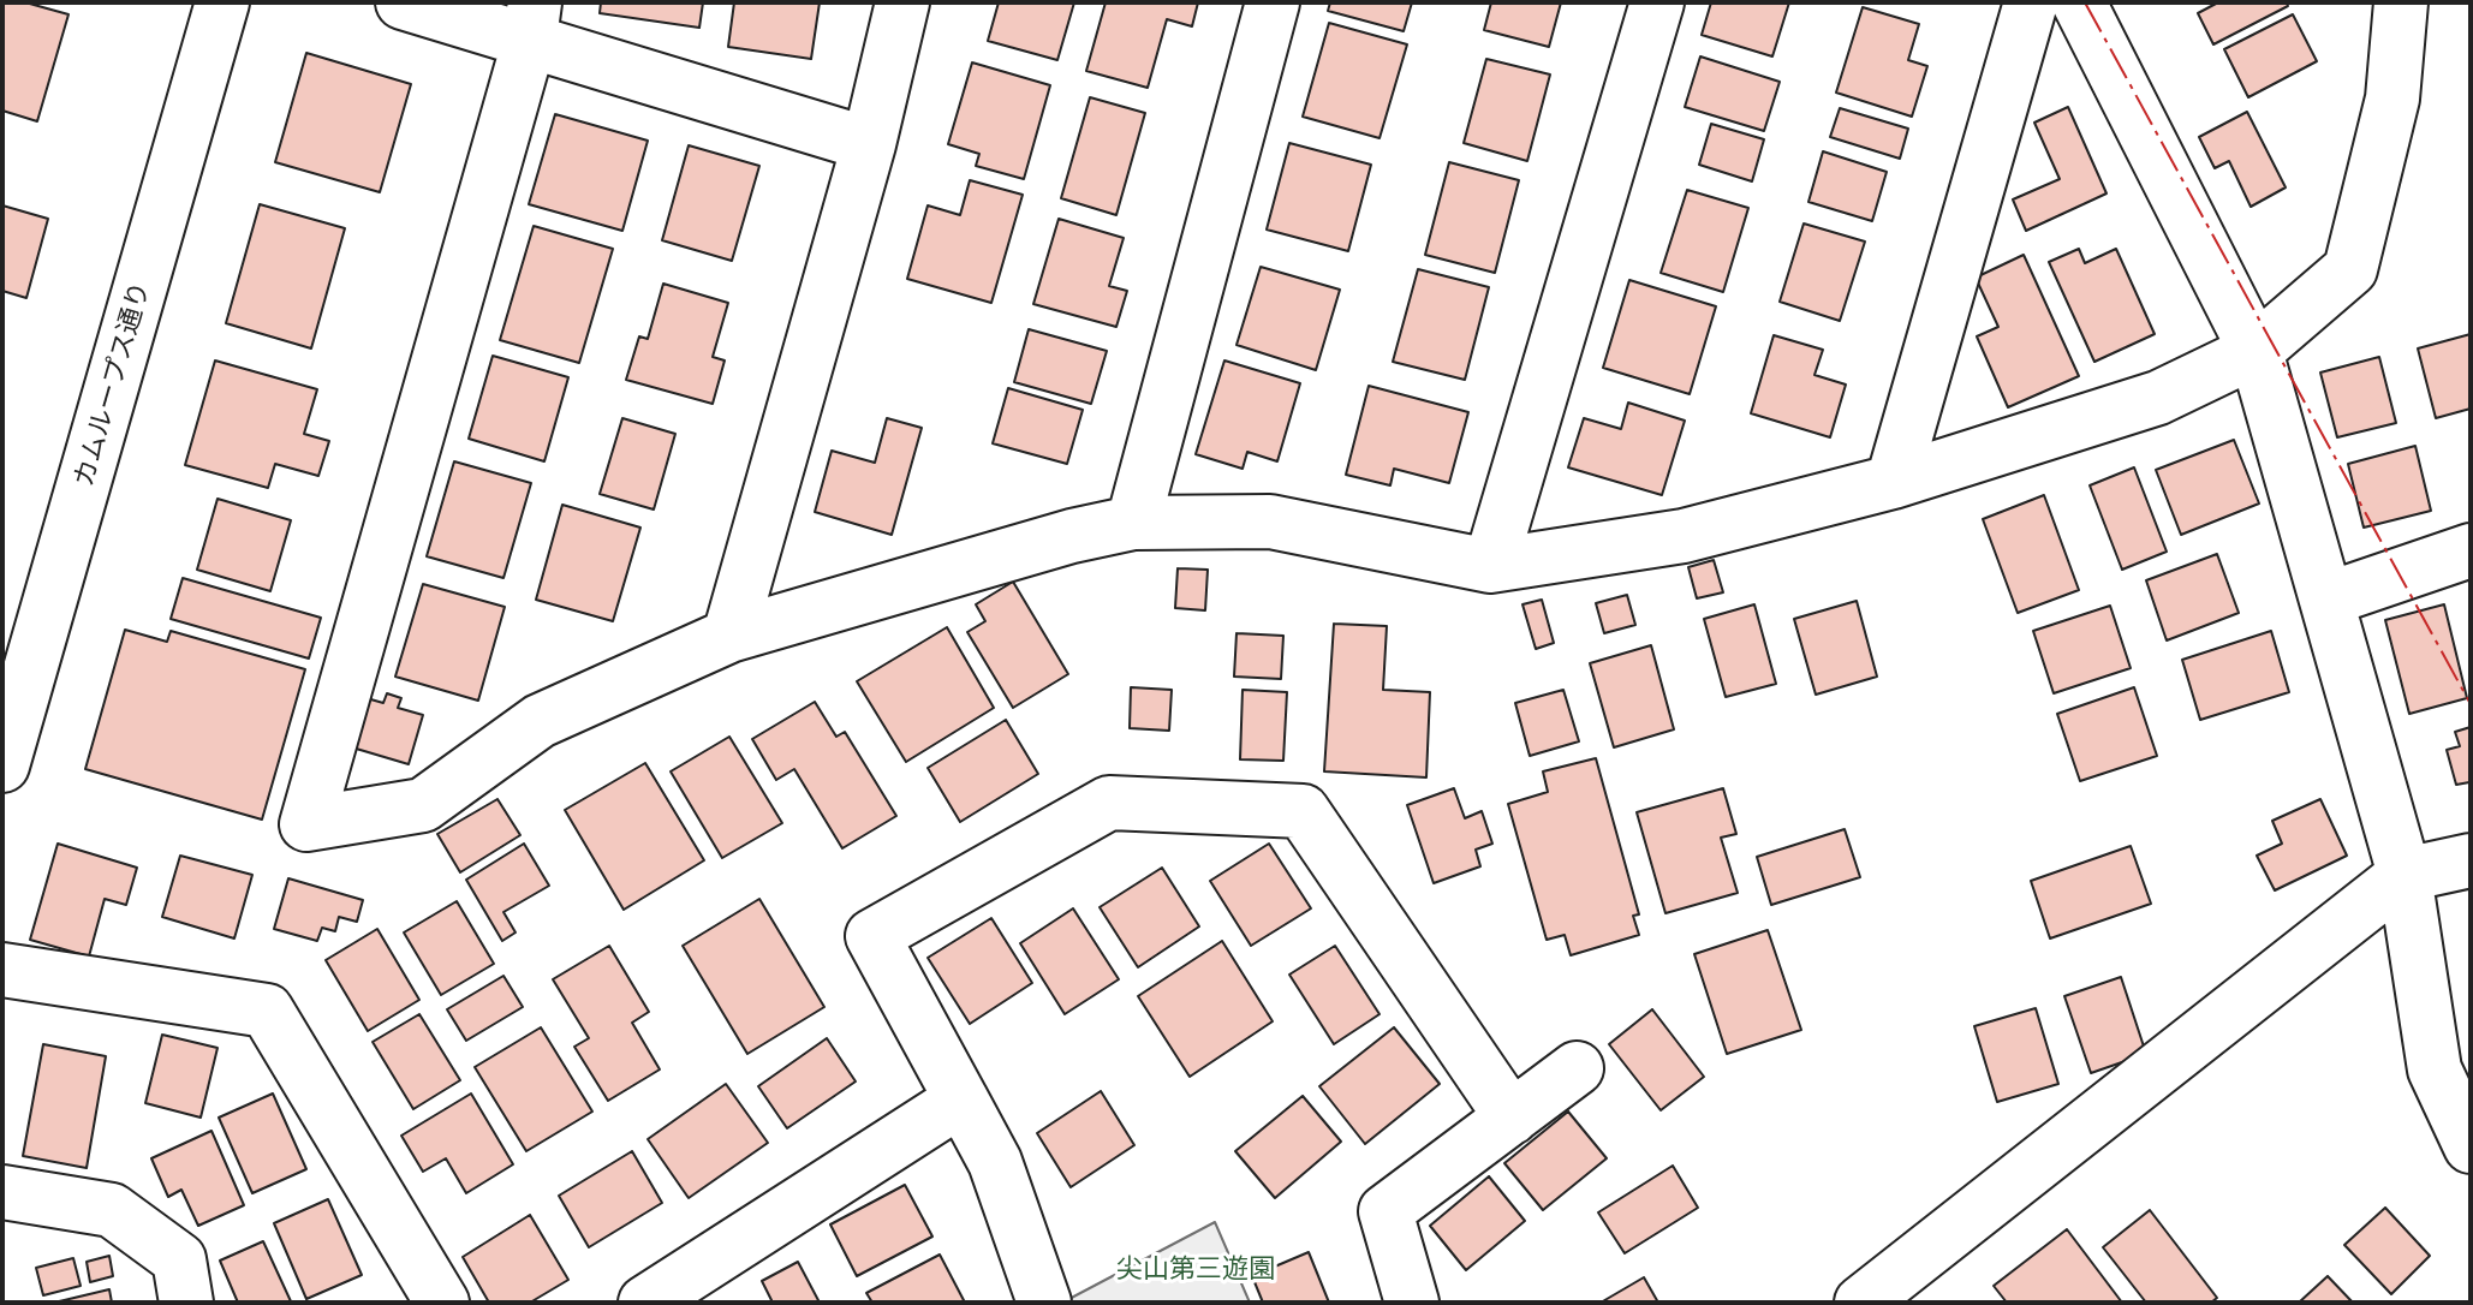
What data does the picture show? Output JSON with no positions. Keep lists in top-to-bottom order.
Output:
{
  "streets": {
    "street": ["カムループス通り"]
  },
  "parks": ["尖山第三遊園"]
}
